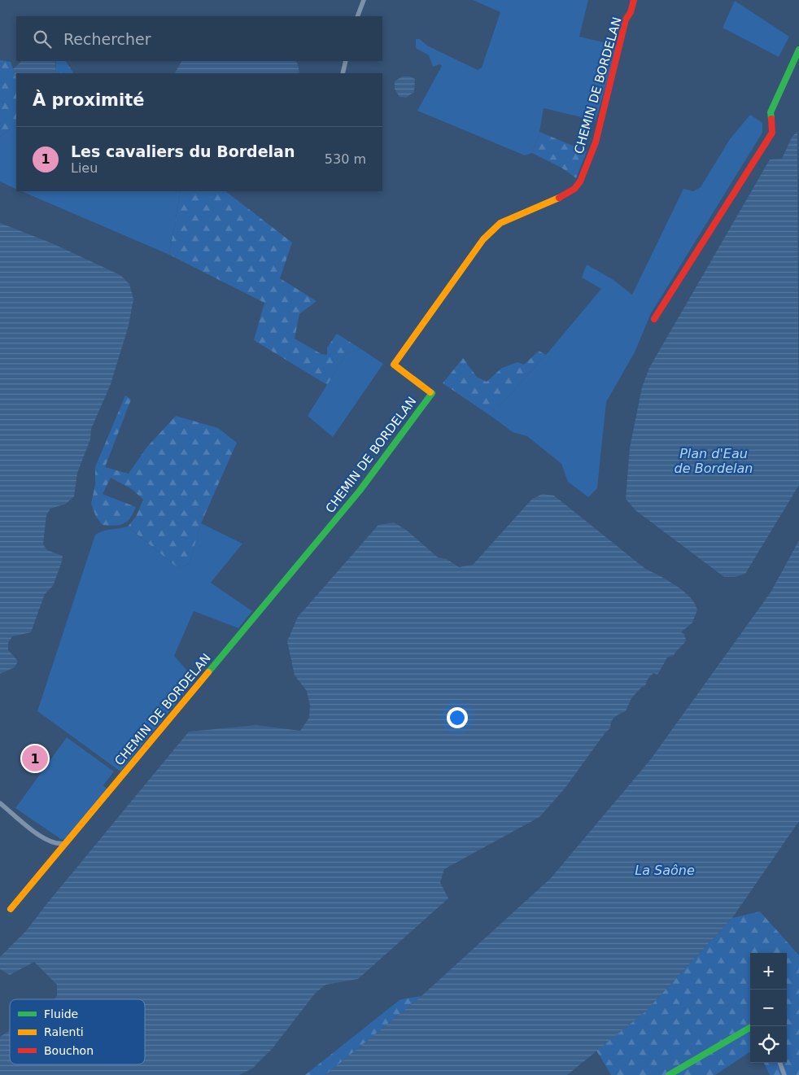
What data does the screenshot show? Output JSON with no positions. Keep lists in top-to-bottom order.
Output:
{
  "streets": {
    "street": ["CHEMIN DE BORDELAN"]
  },
  "water": ["Plan d'Eau de Bordelan", "La Saône"],
  "legend": ["Fluide", "Ralenti", "Bouchon"],
  "page": {
    "search": "Rechercher",
    "heading": "À proximité",
    "list": [
      {
        "mark": "1",
        "name": "Les cavaliers du Bordelan",
        "note": "Lieu",
        "value": "530 m"
      }
    ],
    "pins": "1",
    "map_buttons": ["+", "−"]
  }
}
